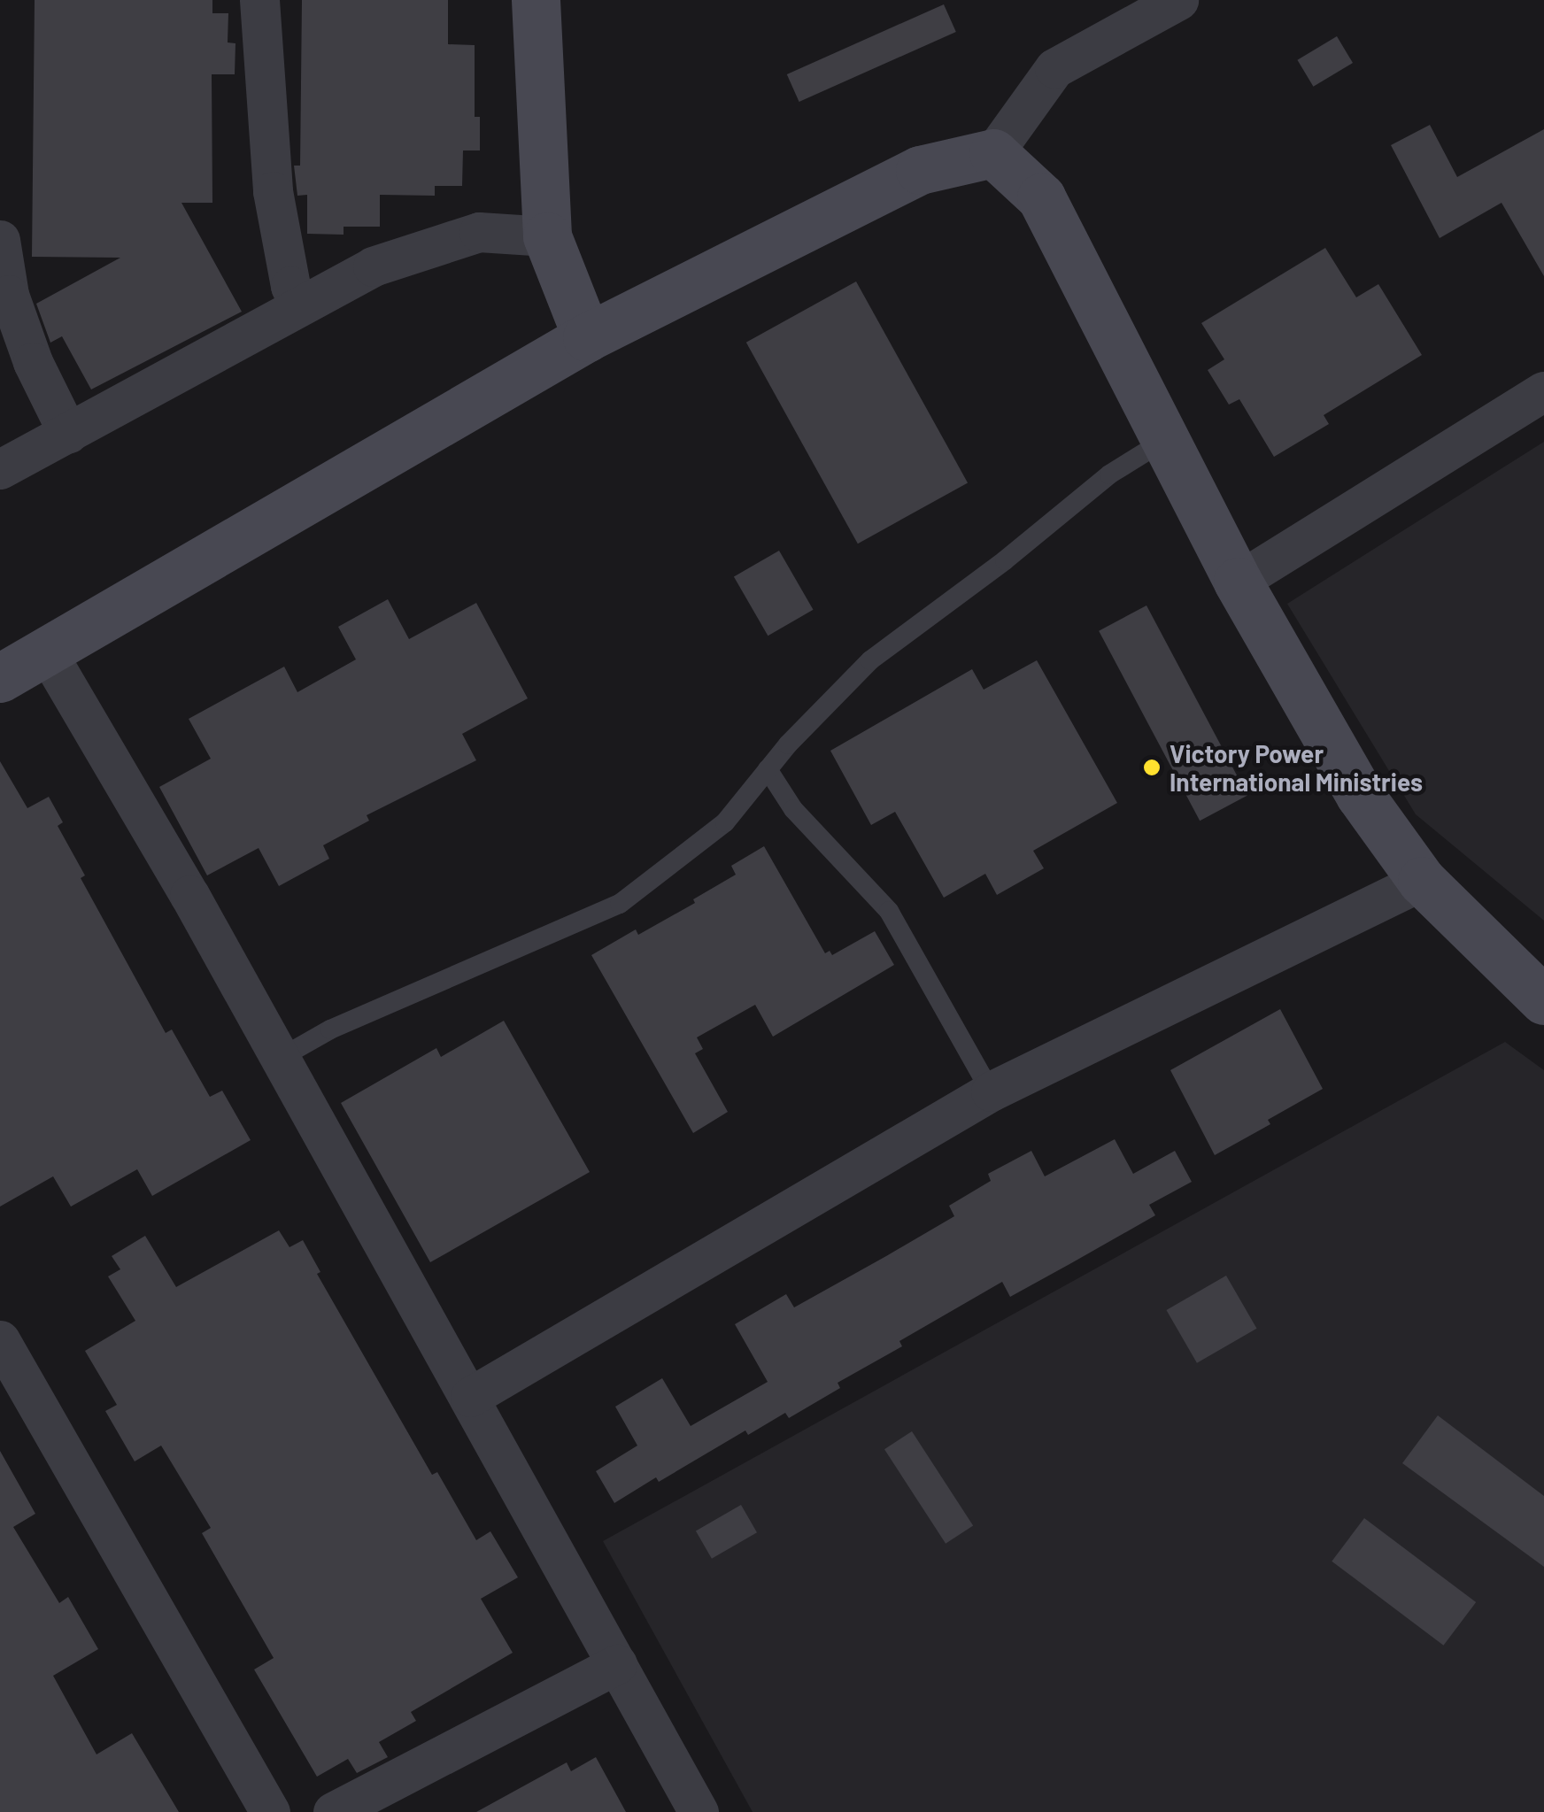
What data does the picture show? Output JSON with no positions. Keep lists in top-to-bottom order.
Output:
{
  "places": ["Victory Power International Ministries"]
}
